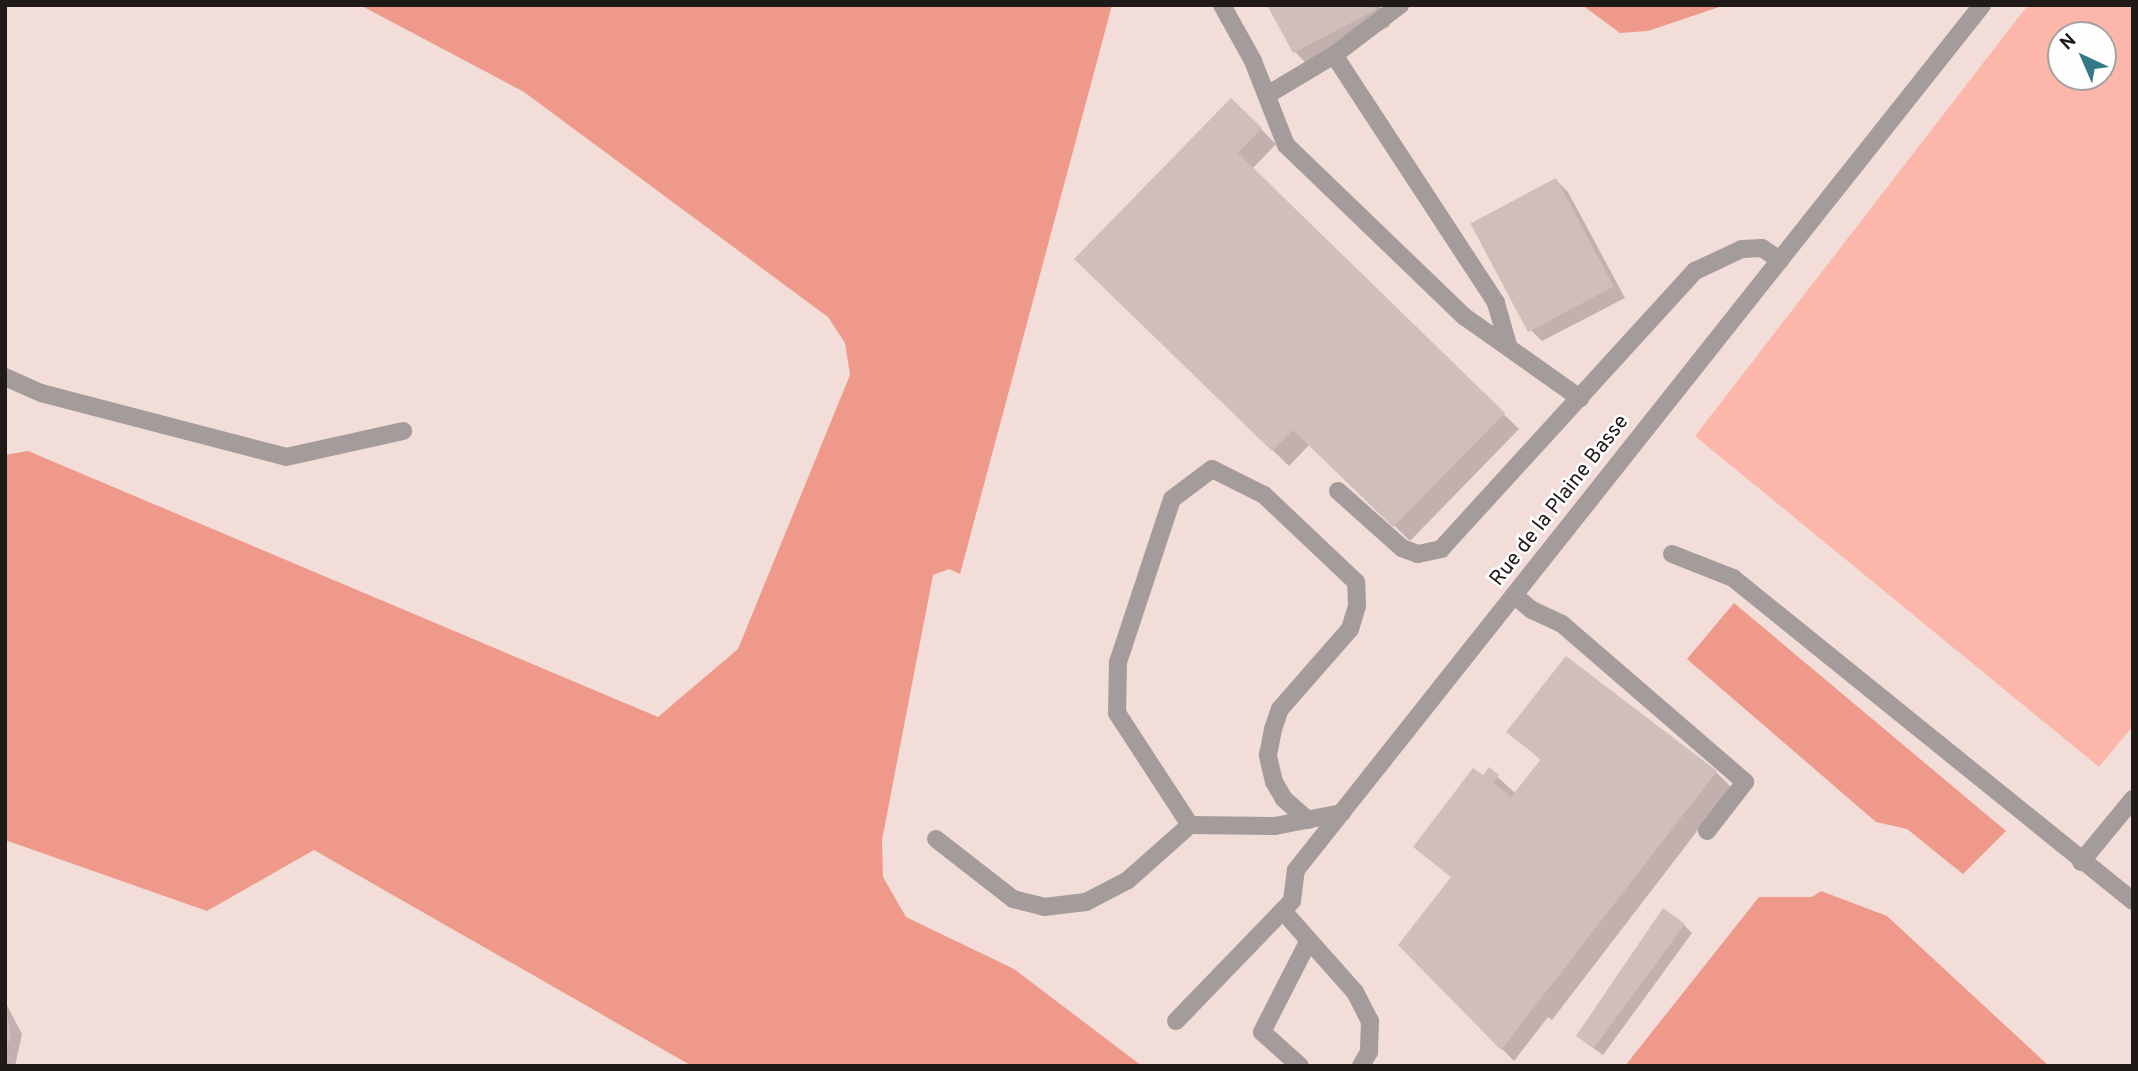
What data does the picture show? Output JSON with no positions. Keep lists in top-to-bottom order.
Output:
{
  "streets": {
    "street": ["Rue de la Plaine Basse"]
  },
  "north": "top left"
}
